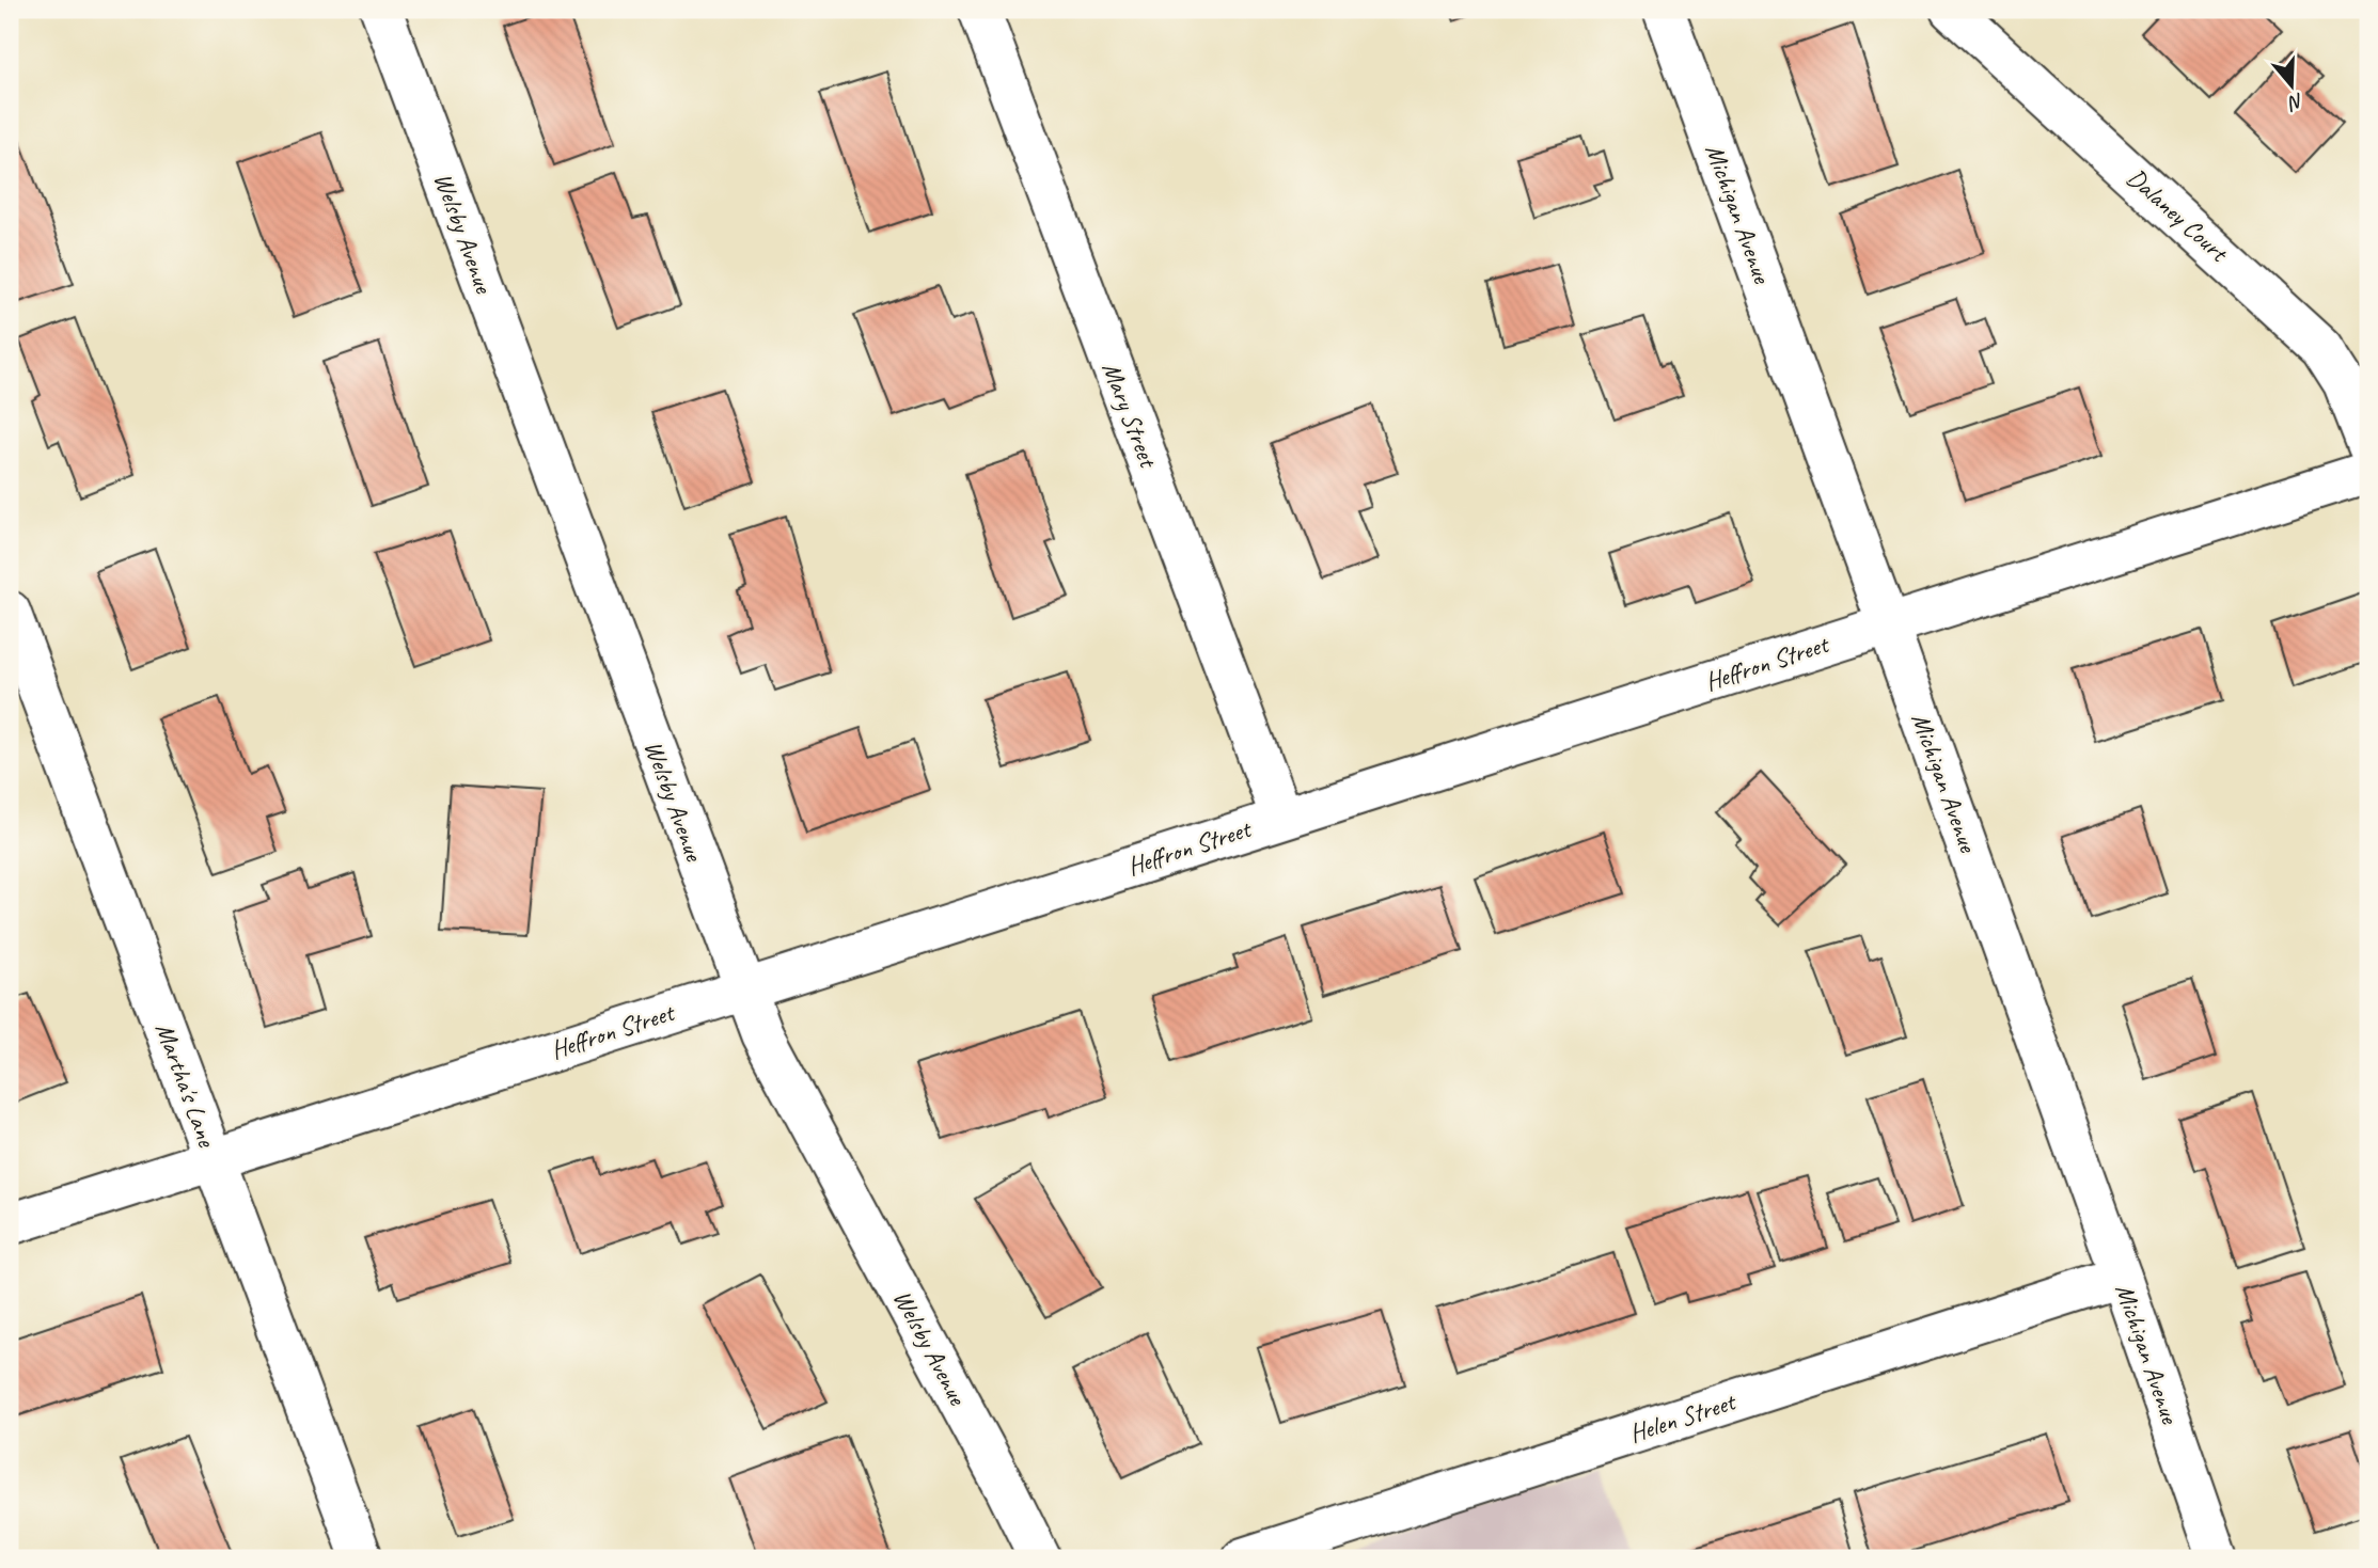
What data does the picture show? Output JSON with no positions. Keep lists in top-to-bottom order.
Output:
{
  "streets": {
    "street": [
      "Michigan Avenue",
      "Dalaney Court",
      "Welsby Avenue",
      "Mary Street",
      "Heffron Street",
      "Martha's Lane",
      "Helen Street"
    ]
  },
  "crossings": [
    ["Michigan Avenue", "Heffron Street"],
    ["Michigan Avenue", "Helen Street"],
    ["Welsby Avenue", "Heffron Street"],
    ["Mary Street", "Heffron Street"],
    ["Heffron Street", "Martha's Lane"]
  ],
  "north": "bottom"
}
